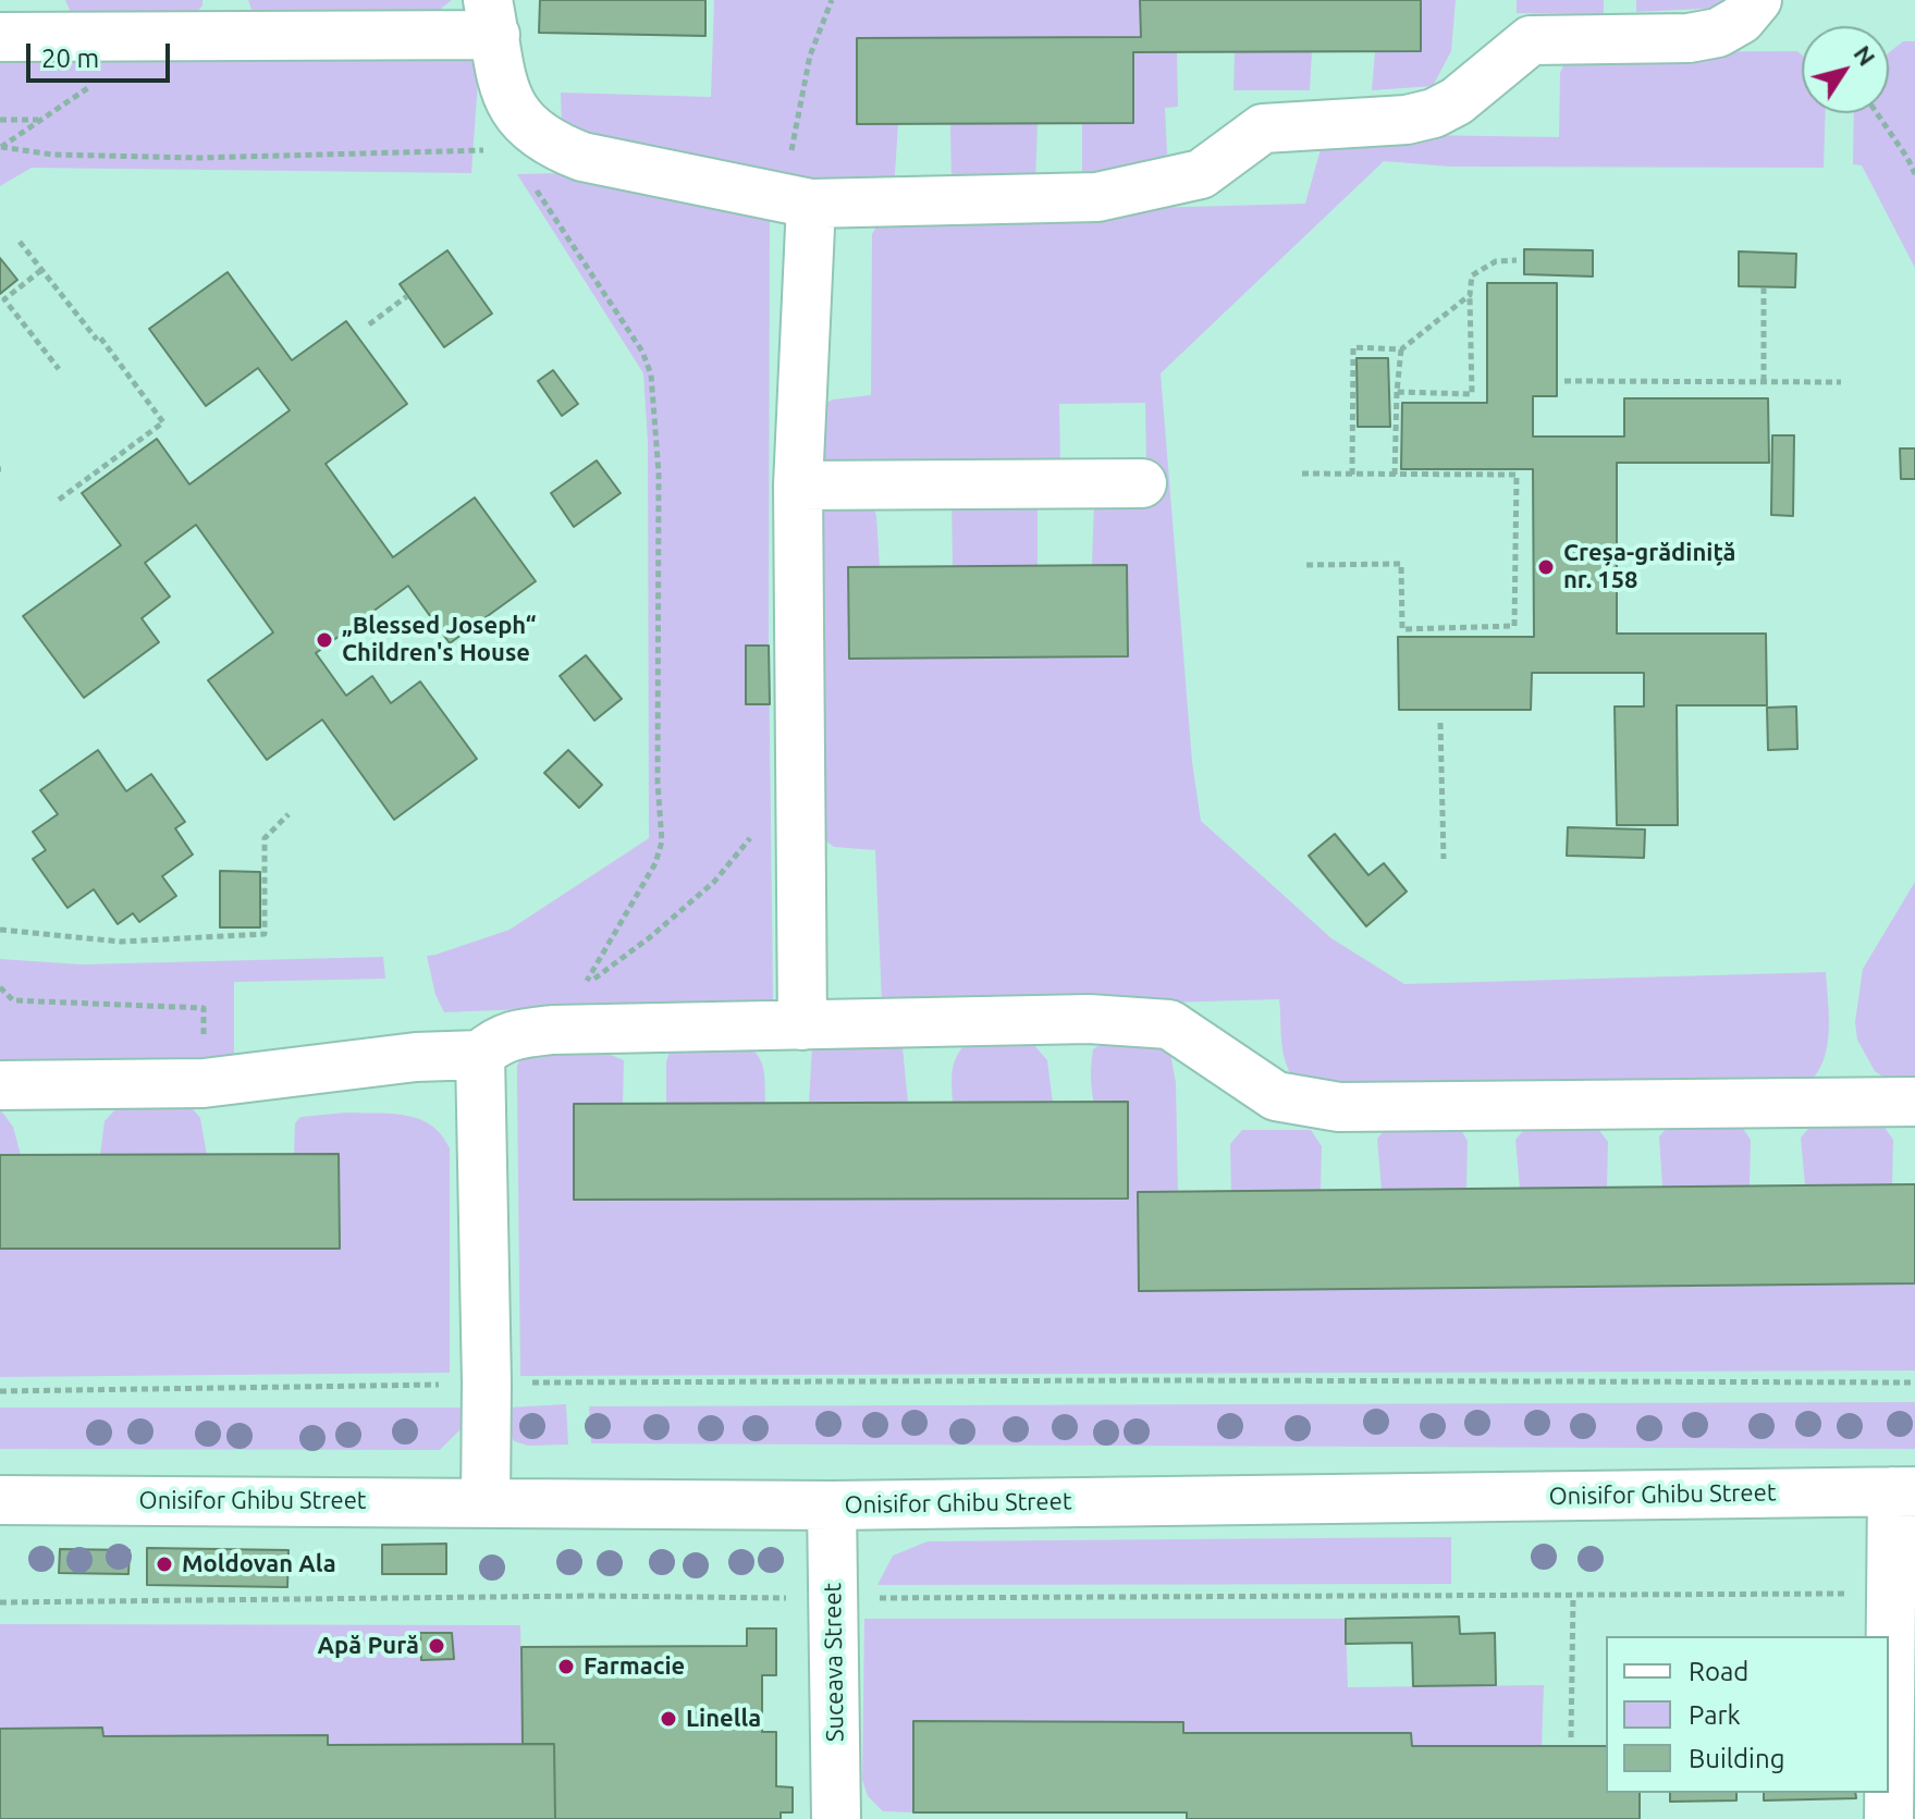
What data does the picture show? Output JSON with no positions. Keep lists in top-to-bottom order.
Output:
{
  "streets": {
    "street": ["Onisifor Ghibu Street", "Suceava Street"]
  },
  "crossings": [
    ["Onisifor Ghibu Street", "Suceava Street"]
  ],
  "places": [
    "Creșa-grădiniță nr. 158",
    "„Blessed Joseph“ Children's House",
    "Moldovan Ala",
    "Apă Pură",
    "Farmacie",
    "Linella"
  ],
  "legend": ["Road", "Park", "Building"],
  "scale_bar": "20 m",
  "north": "top right"
}
